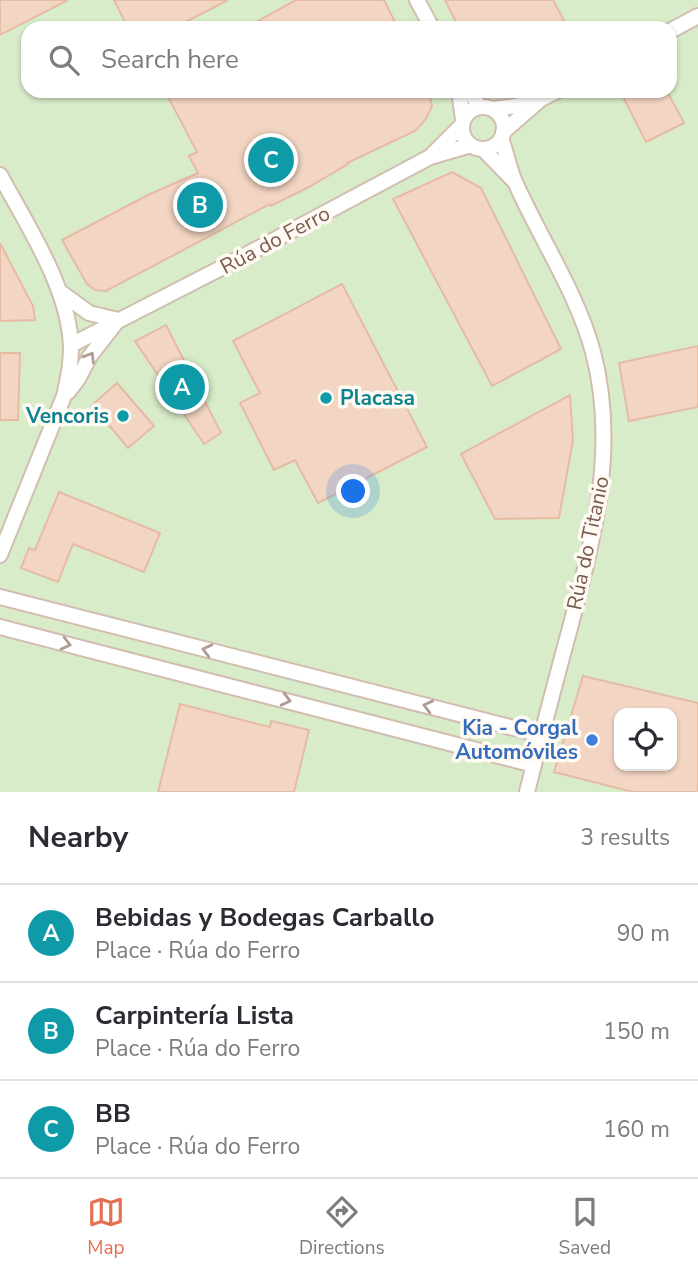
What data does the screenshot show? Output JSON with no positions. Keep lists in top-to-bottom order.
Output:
{
  "streets": {
    "street": ["Rúa do Ferro", "Rúa do Titanio"]
  },
  "crossings": [
    ["Rúa do Ferro", "Rúa do Titanio"]
  ],
  "places": ["Placasa", "Vencoris", "Kia - Corgal Automóviles"],
  "page": {
    "search": "Search here",
    "pins": ["C", "B", "A"],
    "heading": ["Nearby", "3 results"],
    "list": [
      {
        "mark": "A",
        "name": "Bebidas y Bodegas Carballo",
        "note": "Place · Rúa do Ferro",
        "value": "90 m"
      },
      {
        "mark": "B",
        "name": "Carpintería Lista",
        "note": "Place · Rúa do Ferro",
        "value": "150 m"
      },
      {
        "mark": "C",
        "name": "BB",
        "note": "Place · Rúa do Ferro",
        "value": "160 m"
      }
    ],
    "nav": ["Map", "Directions", "Saved"]
  }
}
